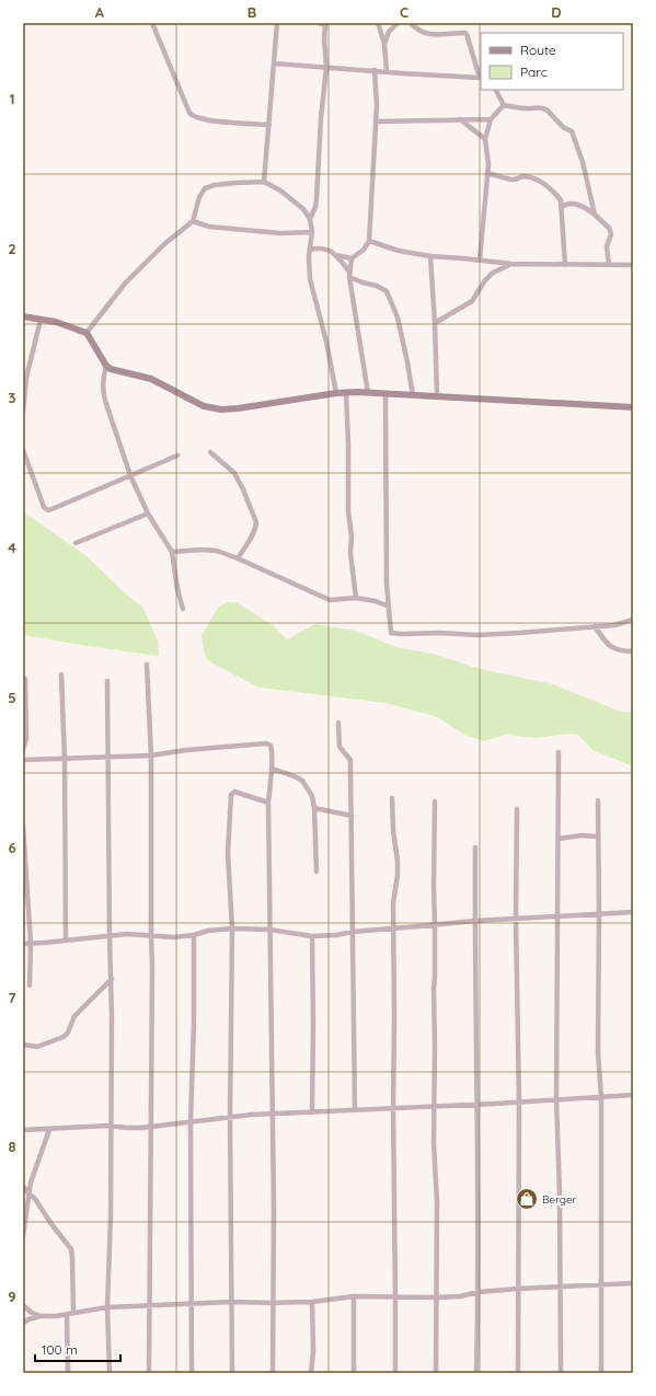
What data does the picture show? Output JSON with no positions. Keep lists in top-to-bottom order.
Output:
{
  "places": {
    "shop": ["Berger"]
  },
  "legend": ["Route", "Parc"],
  "scale_bar": "100 m",
  "grid": {
    "columns": [
      "A",
      "B",
      "C",
      "D"
    ],
    "rows": [
      "1",
      "2",
      "3",
      "4",
      "5",
      "6",
      "7",
      "8",
      "9"
    ]
  }
}
